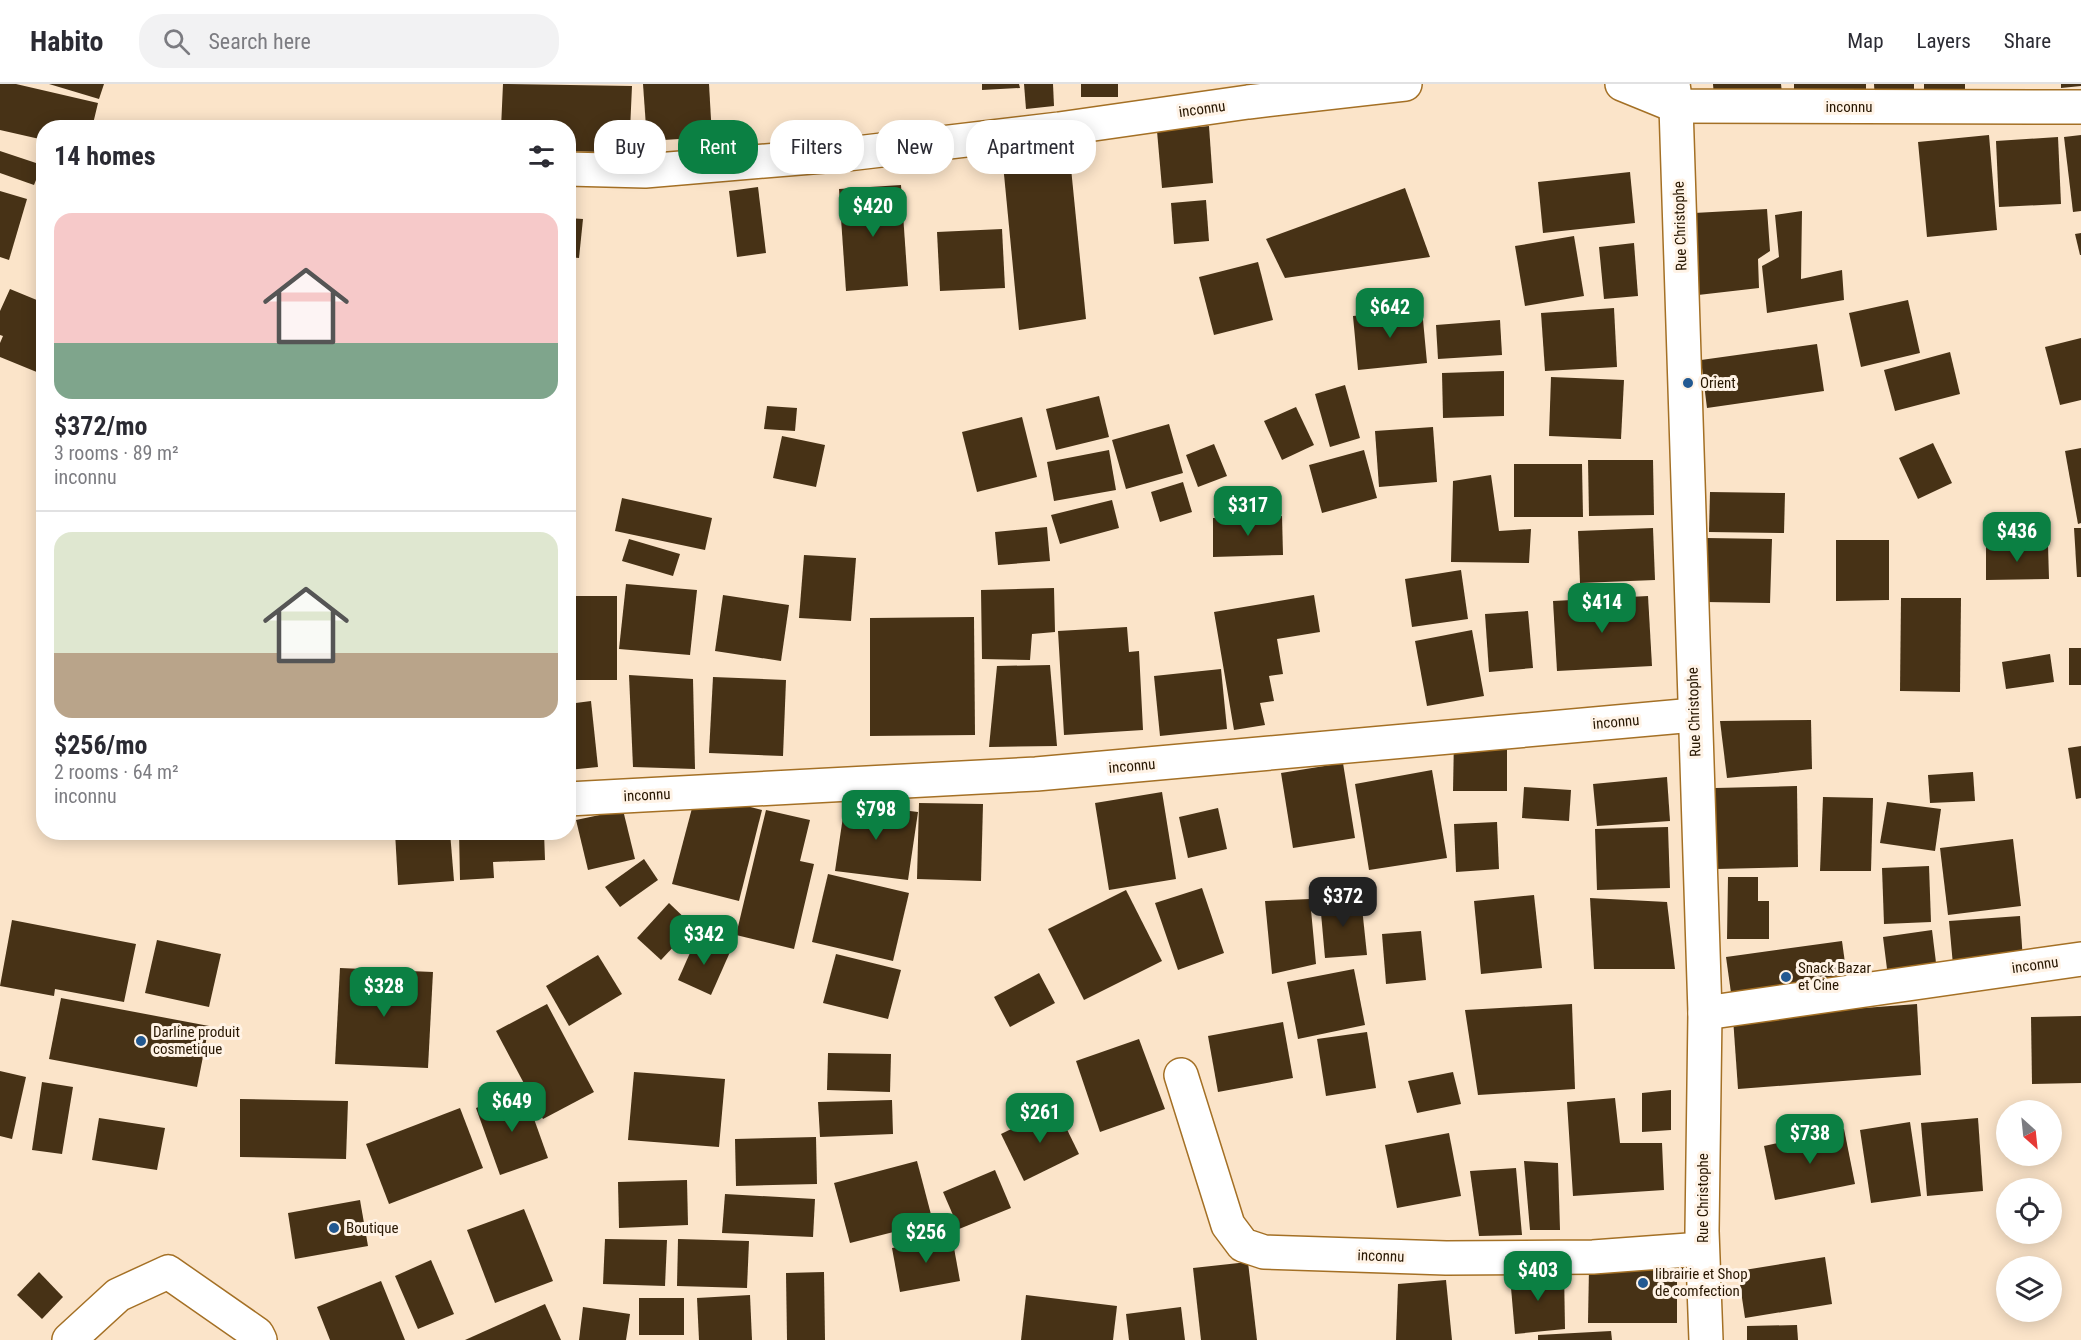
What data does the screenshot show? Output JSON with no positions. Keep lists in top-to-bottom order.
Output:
{
  "streets": {
    "street": ["inconnu", "Rue Christophe"]
  },
  "crossings": [
    ["inconnu", "Rue Christophe"]
  ],
  "places": [
    "Orient",
    "Snack Bazar et Cine",
    "Darline produit cosmetique",
    "Boutique",
    "librairie et Shop de comfection"
  ],
  "north": "bottom right",
  "page": {
    "header": "Habito",
    "search": "Search here",
    "nav": ["Map", "Layers", "Share"],
    "chip": [
      "Buy",
      "Rent",
      "Filters",
      "New",
      "Apartment"
    ],
    "heading": "14 homes",
    "price": [
      "$420",
      "$642",
      "$317",
      "$436",
      "$414",
      "$798",
      "$372",
      "$342",
      "$328",
      "$649",
      "$261",
      "$738",
      "$256",
      "$403"
    ],
    "list": [
      {
        "name": "$372/mo",
        "note": "3 rooms · 89 m² · inconnu"
      },
      {
        "name": "$256/mo",
        "note": "2 rooms · 64 m² · inconnu"
      }
    ]
  }
}
